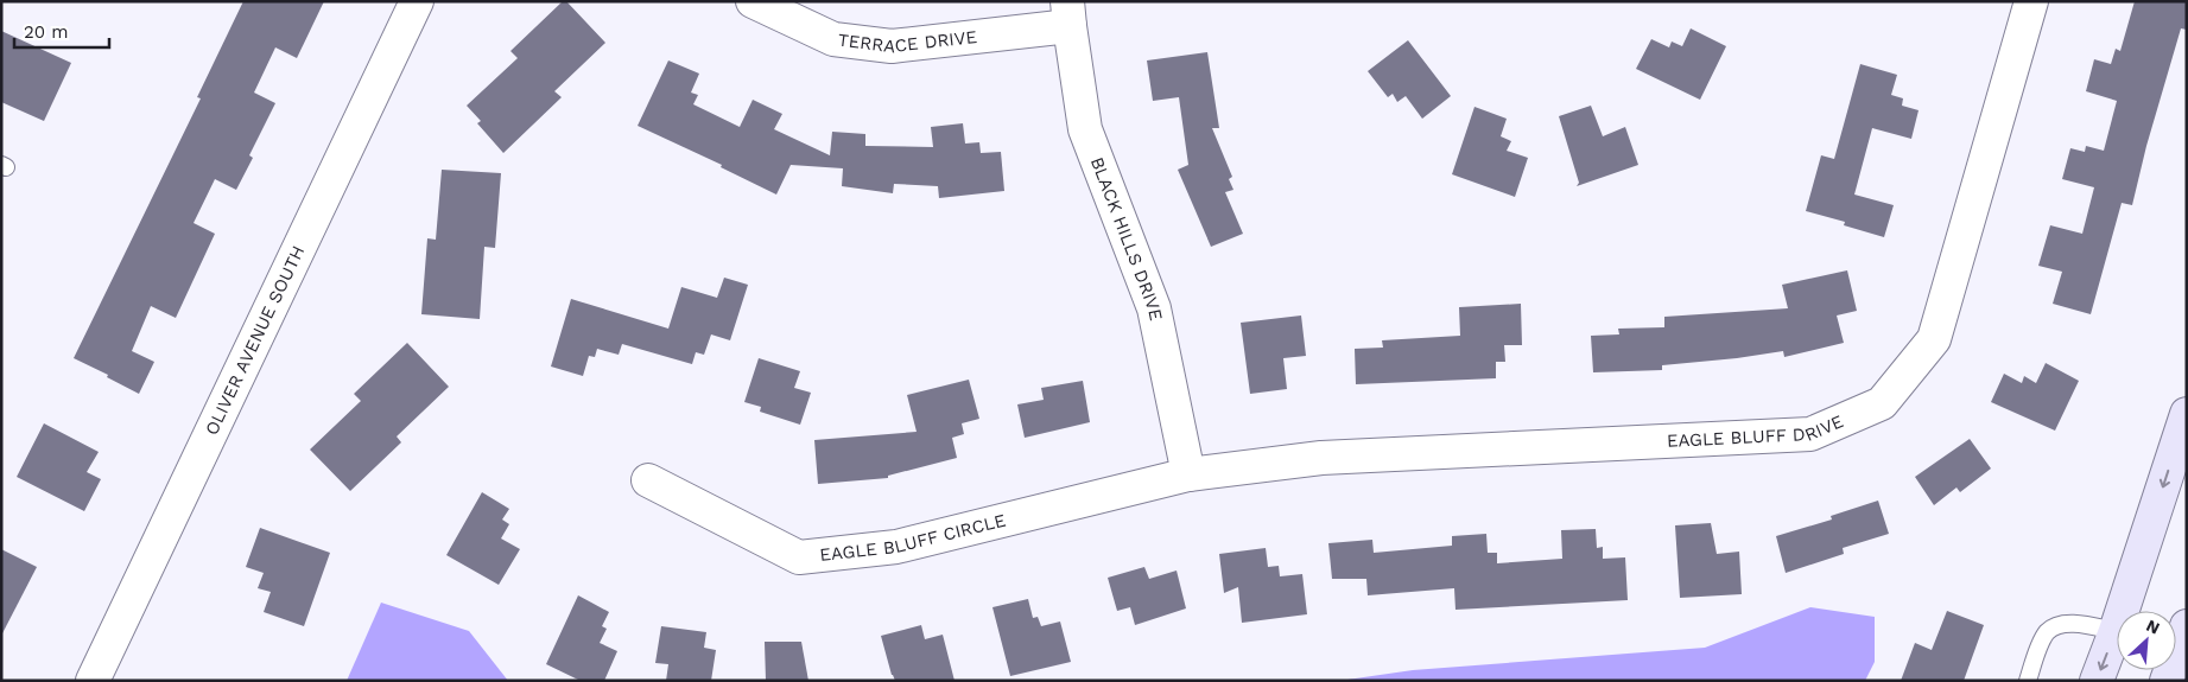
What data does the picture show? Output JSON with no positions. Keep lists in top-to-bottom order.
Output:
{
  "streets": {
    "street": [
      "TERRACE DRIVE",
      "BLACK HILLS DRIVE",
      "OLIVER AVENUE SOUTH",
      "EAGLE BLUFF DRIVE",
      "EAGLE BLUFF CIRCLE"
    ]
  },
  "crossings": [
    ["TERRACE DRIVE", "BLACK HILLS DRIVE"],
    ["BLACK HILLS DRIVE", "EAGLE BLUFF DRIVE"],
    ["BLACK HILLS DRIVE", "EAGLE BLUFF CIRCLE"],
    ["EAGLE BLUFF DRIVE", "EAGLE BLUFF CIRCLE"]
  ],
  "scale_bar": "20 m",
  "north": "top right"
}
